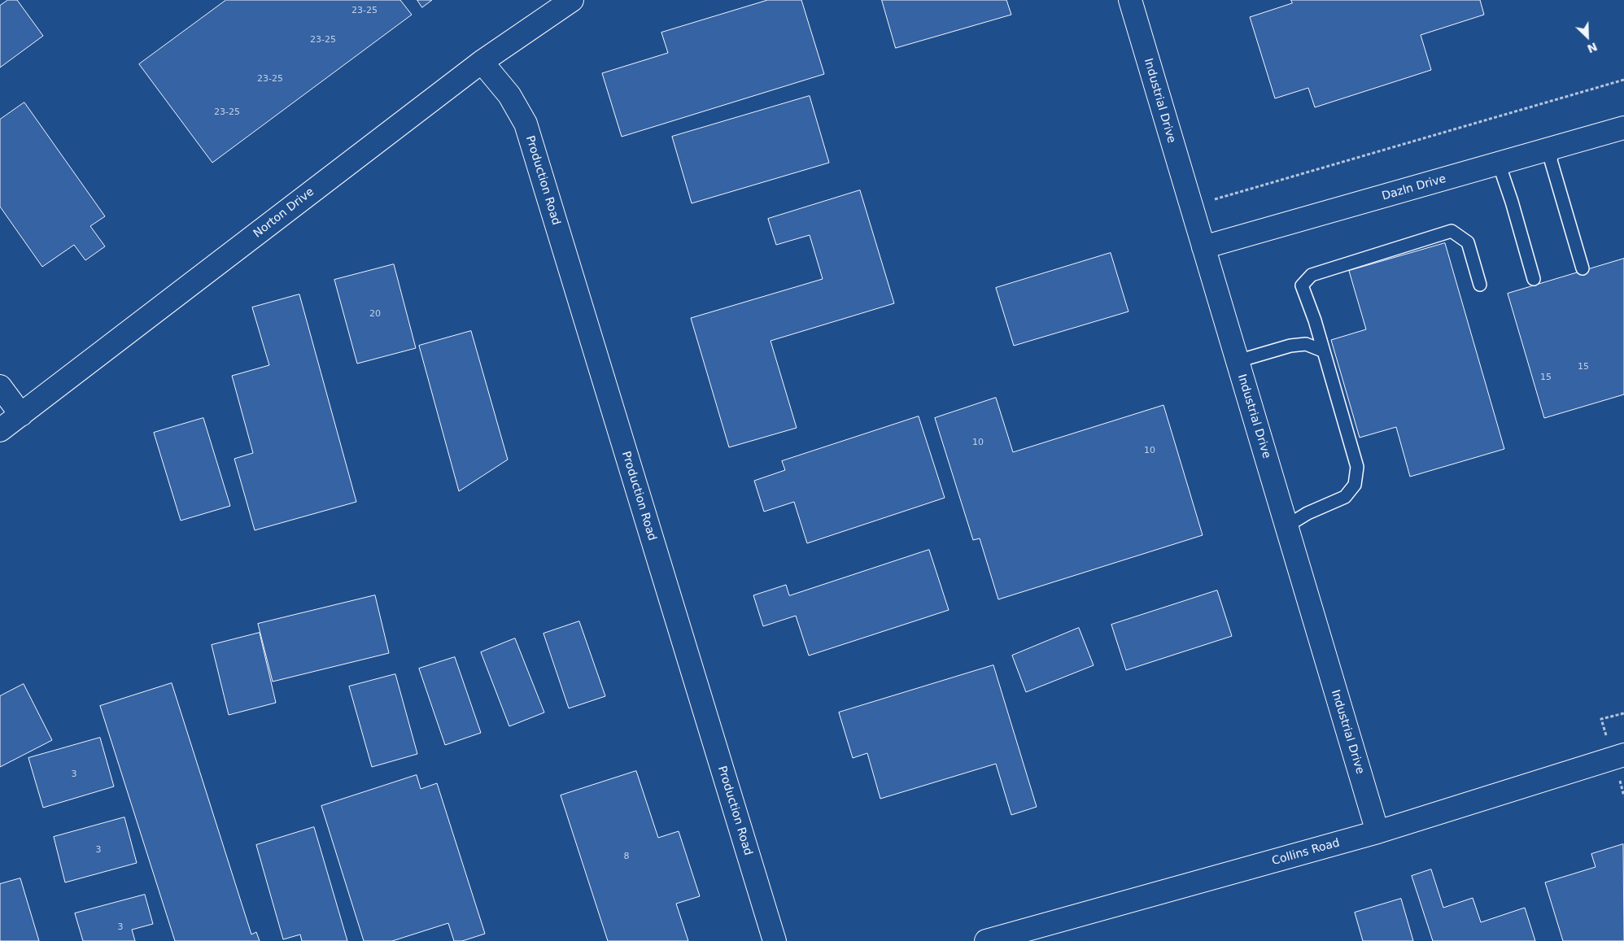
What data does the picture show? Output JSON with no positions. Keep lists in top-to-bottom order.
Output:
{
  "streets": {
    "street": [
      "Industrial Drive",
      "Production Road",
      "Dazln Drive",
      "Norton Drive",
      "Collins Road"
    ]
  },
  "crossings": [
    ["Industrial Drive", "Dazln Drive"],
    ["Industrial Drive", "Collins Road"],
    ["Production Road", "Norton Drive"]
  ],
  "house_numbers": [
    "23-25",
    "23-25",
    "23-25",
    "23-25",
    "20",
    "15",
    "15",
    "10",
    "10",
    "3",
    "3",
    "8",
    "3"
  ],
  "north": "bottom right"
}
